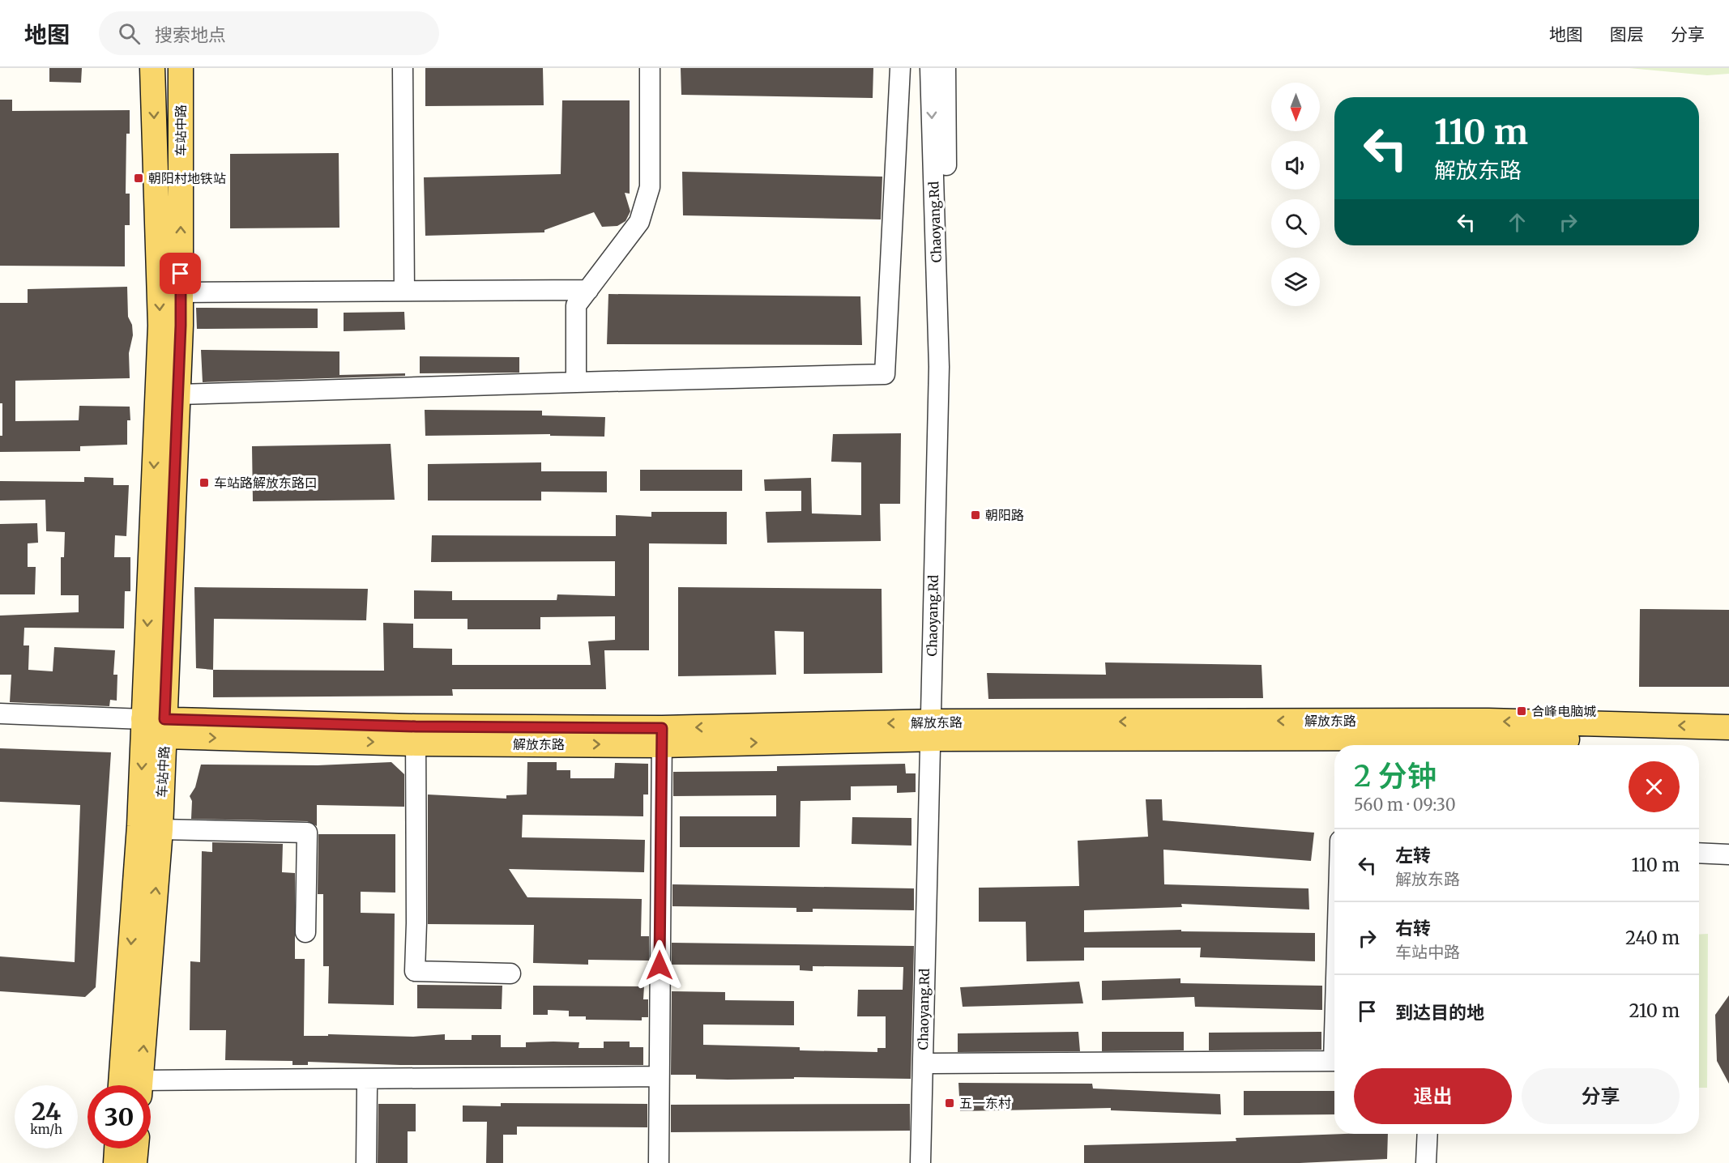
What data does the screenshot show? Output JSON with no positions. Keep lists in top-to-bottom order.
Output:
{
  "streets": {
    "main road": ["车站中路", "解放东路"],
    "street": ["Chaoyang.Rd"]
  },
  "crossings": [
    ["车站中路", "解放东路"],
    ["Chaoyang.Rd", "解放东路"]
  ],
  "places": {
    "transit": [
      "朝阳村地铁站",
      "车站路解放东路口",
      "朝阳路",
      "合峰电脑城",
      "五一东村"
    ]
  },
  "north": "bottom",
  "page": {
    "header": "地图",
    "search": "搜索地点",
    "nav": ["地图", "图层", "分享"],
    "turn": ["110 m", "解放东路"],
    "heading": ["2 分钟", "560 m · 09:30"],
    "list": [
      {
        "name": "左转",
        "note": "解放东路",
        "value": "110 m"
      },
      {
        "name": "右转",
        "note": "车站中路",
        "value": "240 m"
      },
      {
        "name": "到达目的地",
        "value": "210 m"
      }
    ],
    "buttons": ["退出", "分享"],
    "speed": "24 km/h",
    "limit": "30"
  }
}
